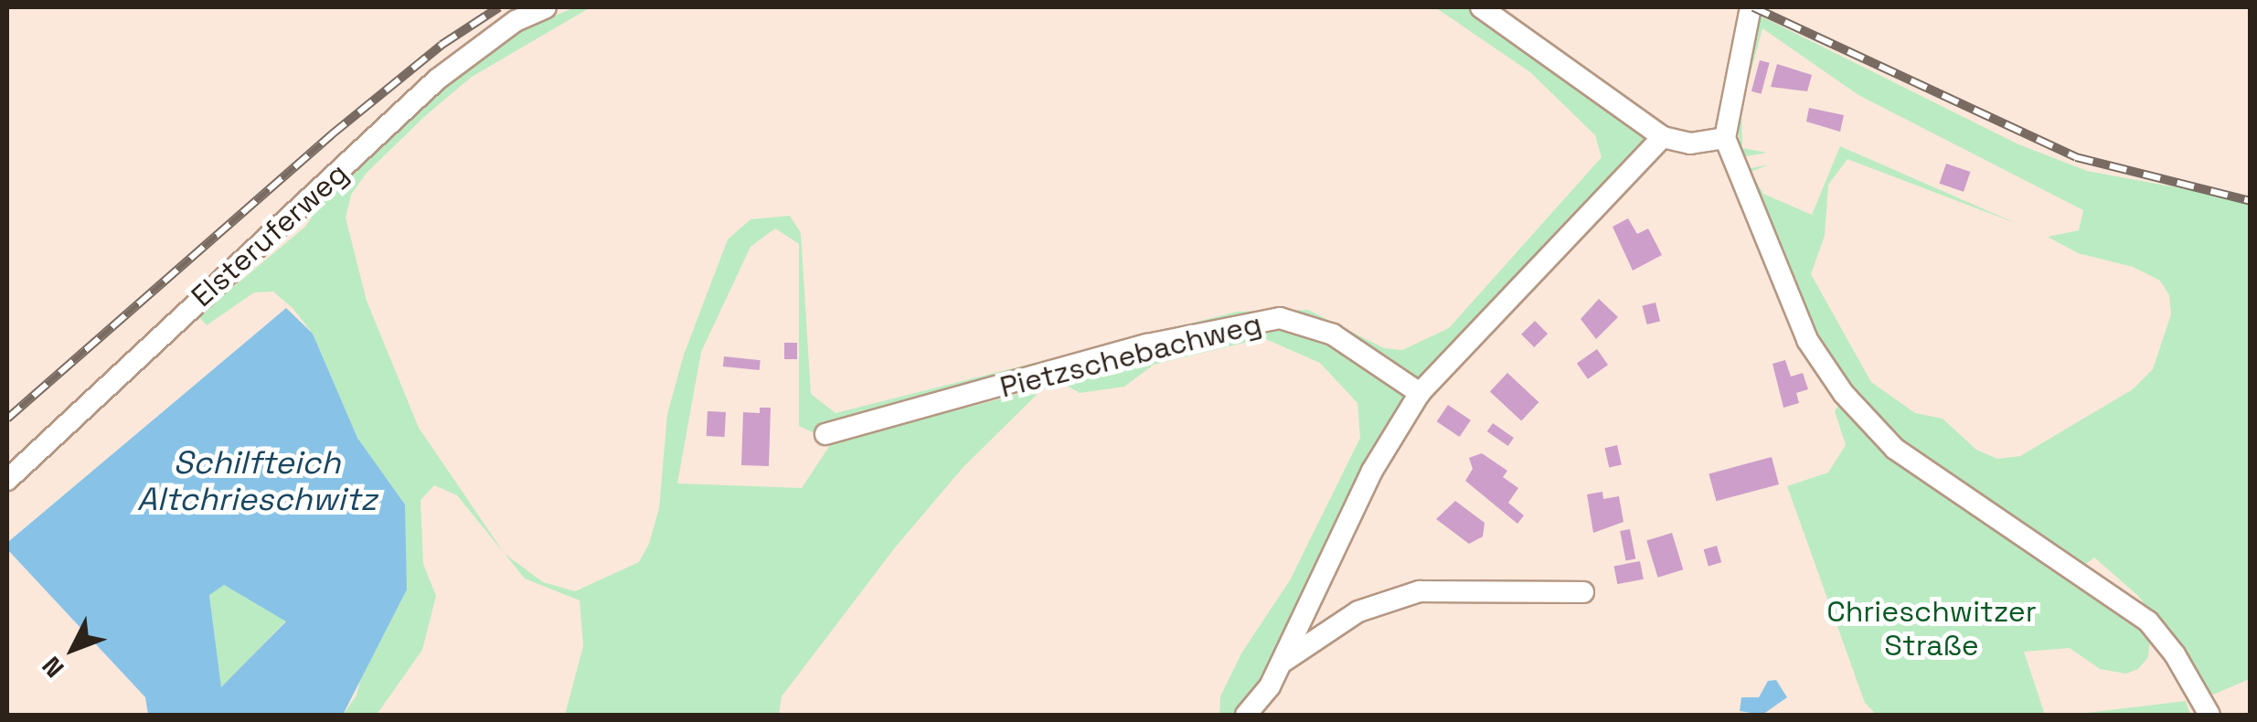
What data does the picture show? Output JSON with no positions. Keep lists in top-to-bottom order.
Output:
{
  "streets": {
    "street": ["Elsteruferweg", "Pietzschebachweg"]
  },
  "water": ["Schilfteich Altchrieschwitz"],
  "parks": ["Chrieschwitzer Straße"],
  "north": "bottom left"
}
